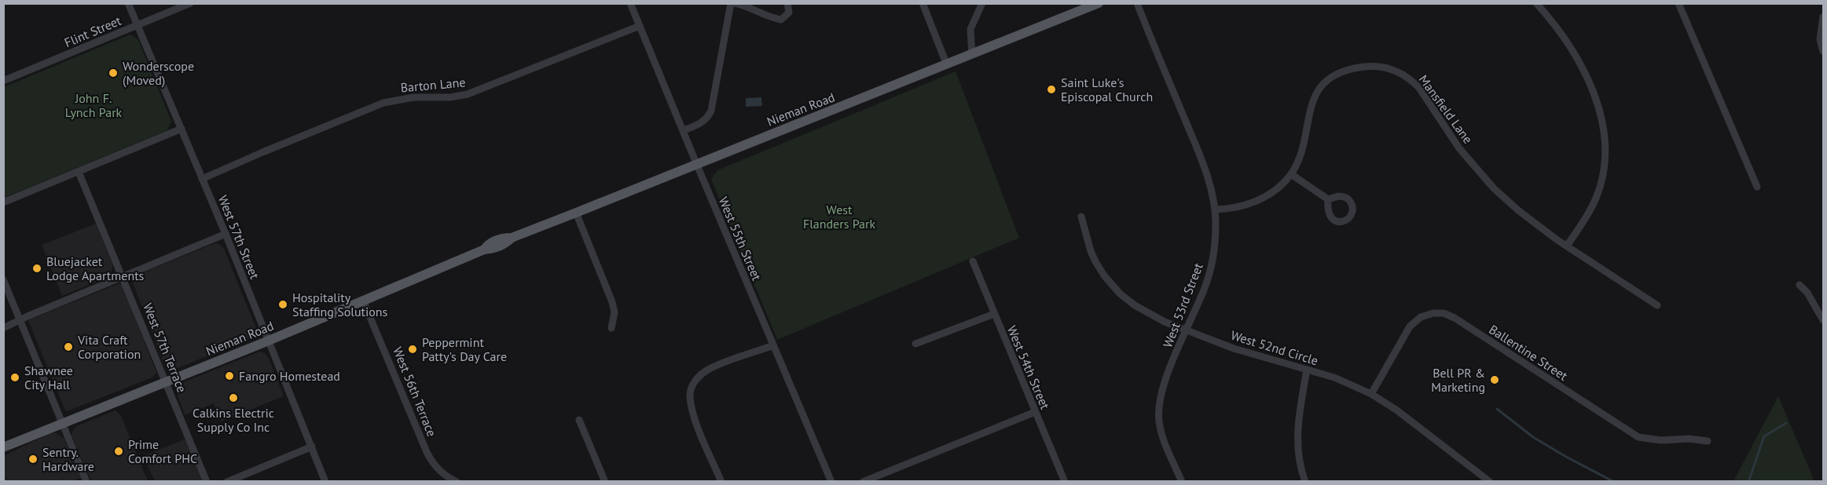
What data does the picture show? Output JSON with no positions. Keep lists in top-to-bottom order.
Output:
{
  "streets": {
    "main road": ["Nieman Road"],
    "street": [
      "Flint Street",
      "Barton Lane",
      "Mansfield Lane",
      "West 57th Street",
      "West 55th Street",
      "West 53rd Street",
      "West 57th Terrace",
      "West 52nd Circle",
      "Ballentine Street",
      "West 54th Street",
      "West 56th Terrace"
    ]
  },
  "crossings": [
    ["Flint Street", "West 57th Street"],
    ["Barton Lane", "West 57th Street"],
    ["Barton Lane", "West 55th Street"],
    ["Nieman Road", "West 57th Street"],
    ["Nieman Road", "West 55th Street"],
    ["Nieman Road", "West 57th Terrace"],
    ["Nieman Road", "West 56th Terrace"],
    ["Mansfield Lane", "West 53rd Street"],
    ["West 53rd Street", "West 52nd Circle"],
    ["West 52nd Circle", "Ballentine Street"]
  ],
  "parks": ["John F. Lynch Park", "West Flanders Park"],
  "places": [
    "Wonderscope (Moved)",
    "Saint Luke's Episcopal Church",
    "Bluejacket Lodge Apartments",
    "Hospitality Staffing Solutions",
    "Vita Craft Corporation",
    "Peppermint Patty's Day Care",
    "Fangro Homestead",
    "Shawnee City Hall",
    "Bell PR & Marketing",
    "Calkins Electric Supply Co Inc",
    "Prime Comfort PHC",
    "Sentry. Hardware"
  ]
}
